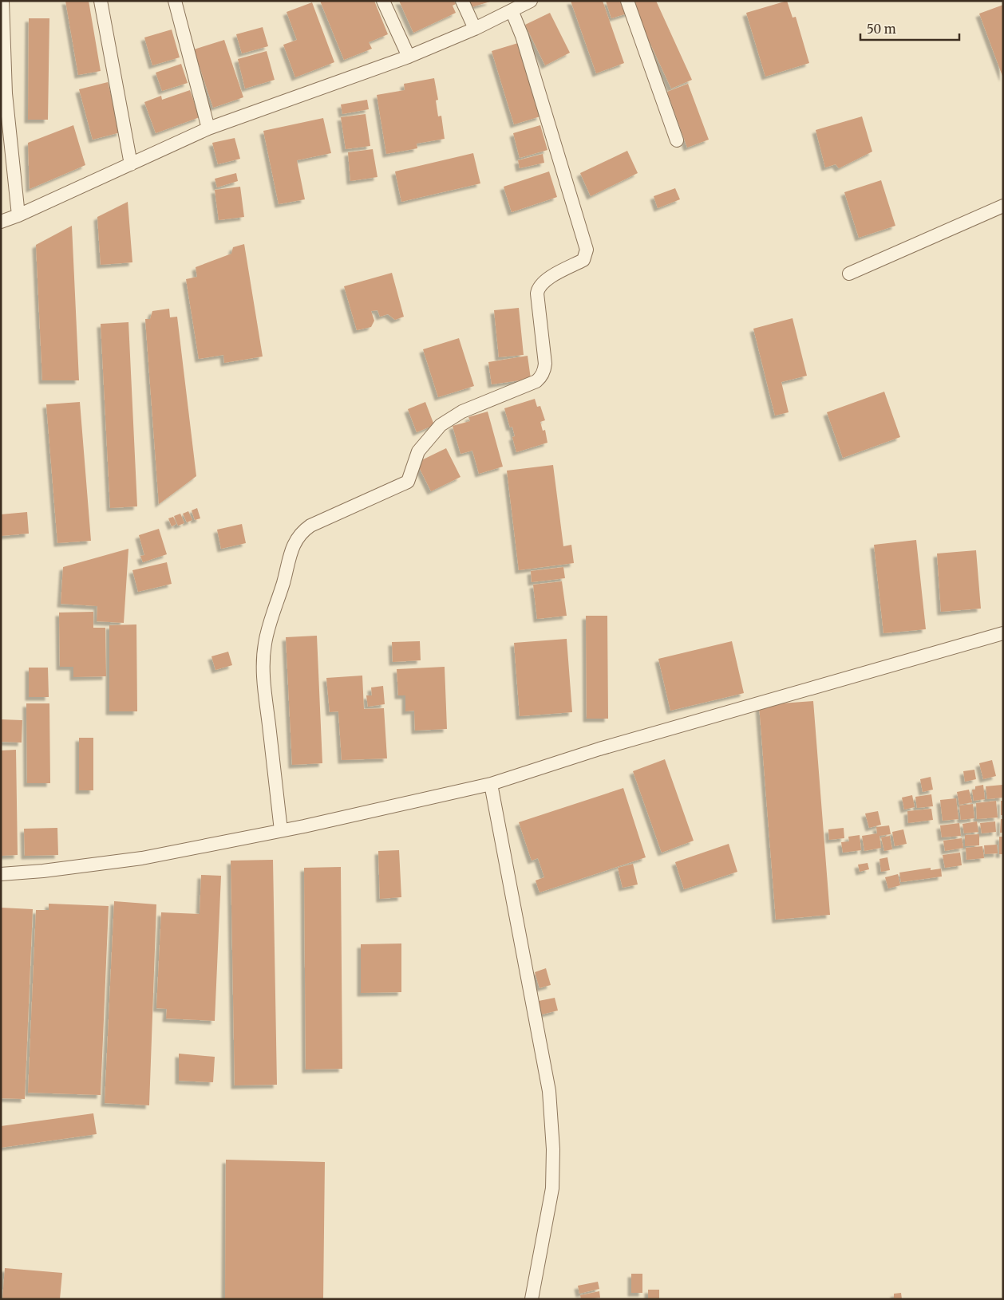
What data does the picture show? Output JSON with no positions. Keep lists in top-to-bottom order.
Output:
{
  "scale_bar": "50 m"
}
